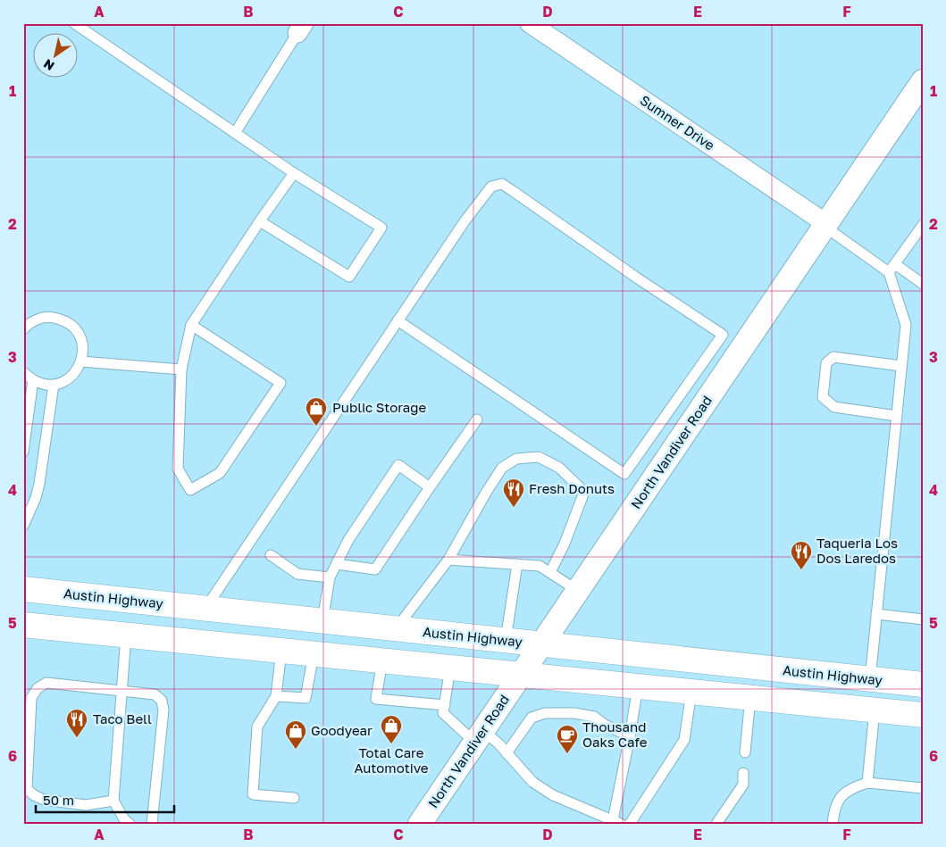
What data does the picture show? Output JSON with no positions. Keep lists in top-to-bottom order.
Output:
{
  "streets": {
    "main road": ["Austin Highway"],
    "street": ["Sumner Drive", "North Vandiver Road"]
  },
  "crossings": [
    ["Sumner Drive", "North Vandiver Road"],
    ["North Vandiver Road", "Austin Highway"]
  ],
  "places": {
    "shop": ["Public Storage", "Total Care Automotive", "Goodyear"],
    "restaurant": ["Fresh Donuts", "Taqueria Los Dos Laredos", "Taco Bell"],
    "cafe": ["Thousand Oaks Cafe"]
  },
  "scale_bar": "50 m",
  "north": "bottom left",
  "grid": {
    "columns": [
      "A",
      "B",
      "C",
      "D",
      "E",
      "F"
    ],
    "rows": [
      "1",
      "2",
      "3",
      "4",
      "5",
      "6"
    ]
  }
}
